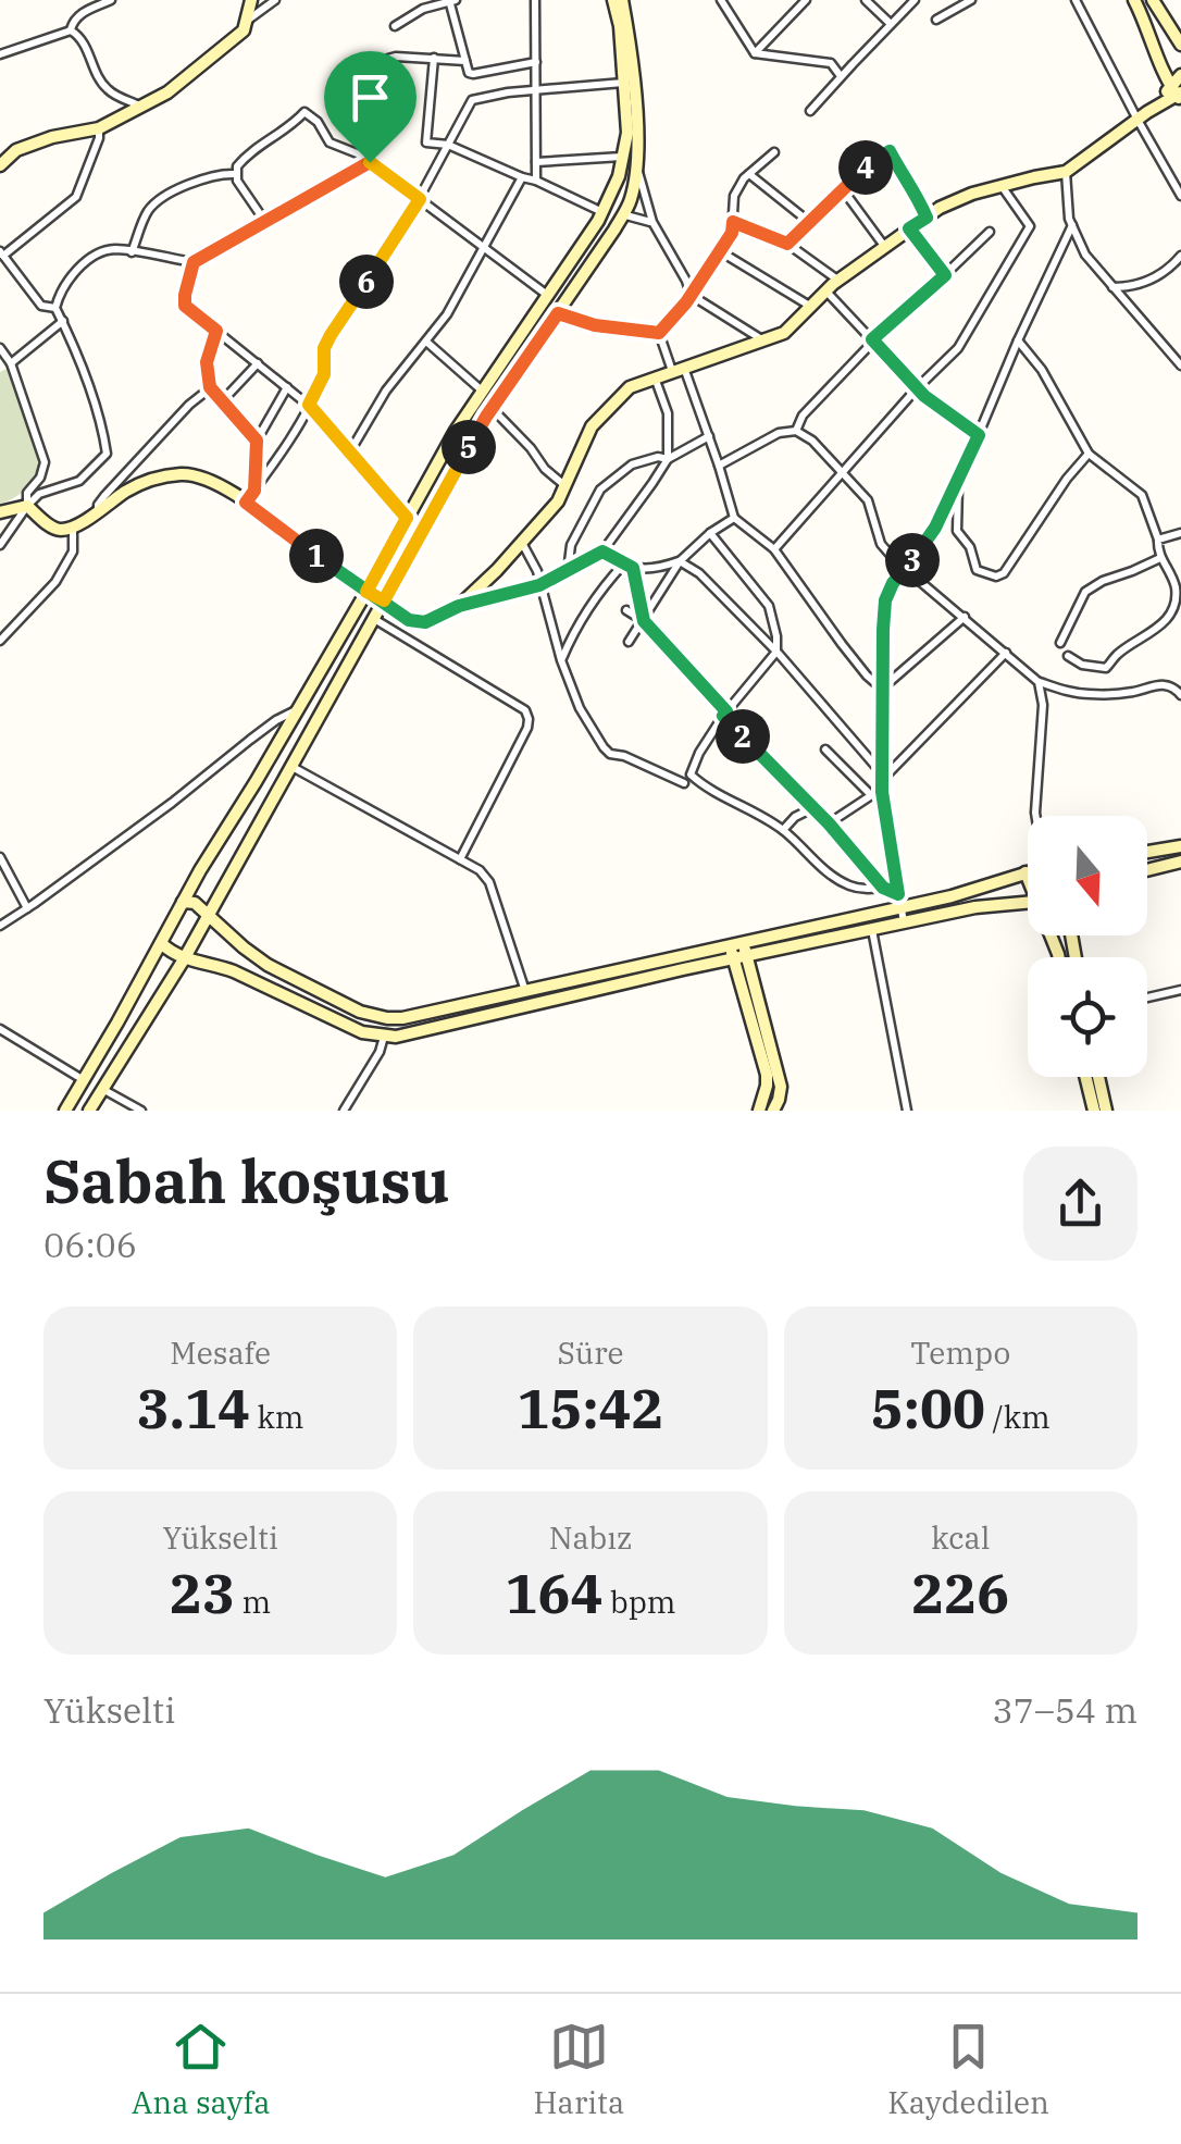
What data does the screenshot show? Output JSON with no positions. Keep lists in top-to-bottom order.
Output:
{
  "north": "bottom",
  "page": {
    "pins": [
      "4",
      "6",
      "5",
      "1",
      "3",
      "2"
    ],
    "heading": ["Sabah koşusu", "06:06"],
    "stats": [
      ["Mesafe", "3.14 km"],
      ["Süre", "15:42"],
      ["Tempo", "5:00 /km"],
      ["Yükselti", "23 m"],
      ["Nabız", "164 bpm"],
      ["kcal", "226"]
    ],
    "chart": ["Yükselti", "37–54 m"],
    "tabs": ["Ana sayfa", "Harita", "Kaydedilen"]
  }
}
